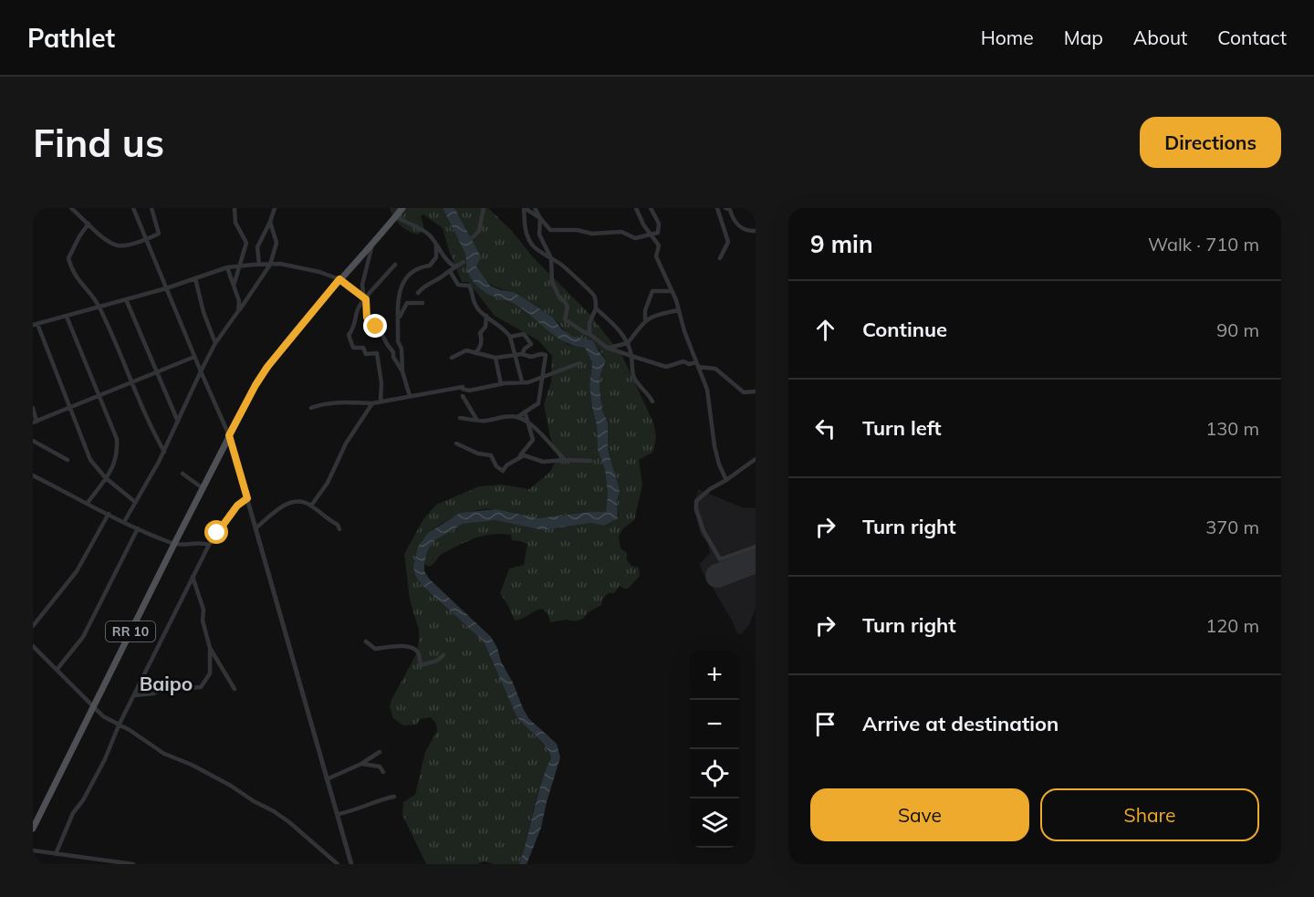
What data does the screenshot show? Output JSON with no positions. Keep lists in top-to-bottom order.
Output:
{
  "streets": {
    "main road": ["RR 10"]
  },
  "districts": ["Baipo"],
  "page": {
    "header": "Pathlet",
    "nav": [
      "Home",
      "Map",
      "About",
      "Contact"
    ],
    "buttons": [
      "Directions",
      ["Save", "Share"]
    ],
    "title": "Find us",
    "heading": ["9 min", "Walk · 710 m"],
    "list": [
      ["Continue", "90 m"],
      ["Turn left", "130 m"],
      ["Turn right", "370 m"],
      ["Turn right", "120 m"],
      "Arrive at destination"
    ],
    "map_buttons": ["+", "−"]
  }
}
